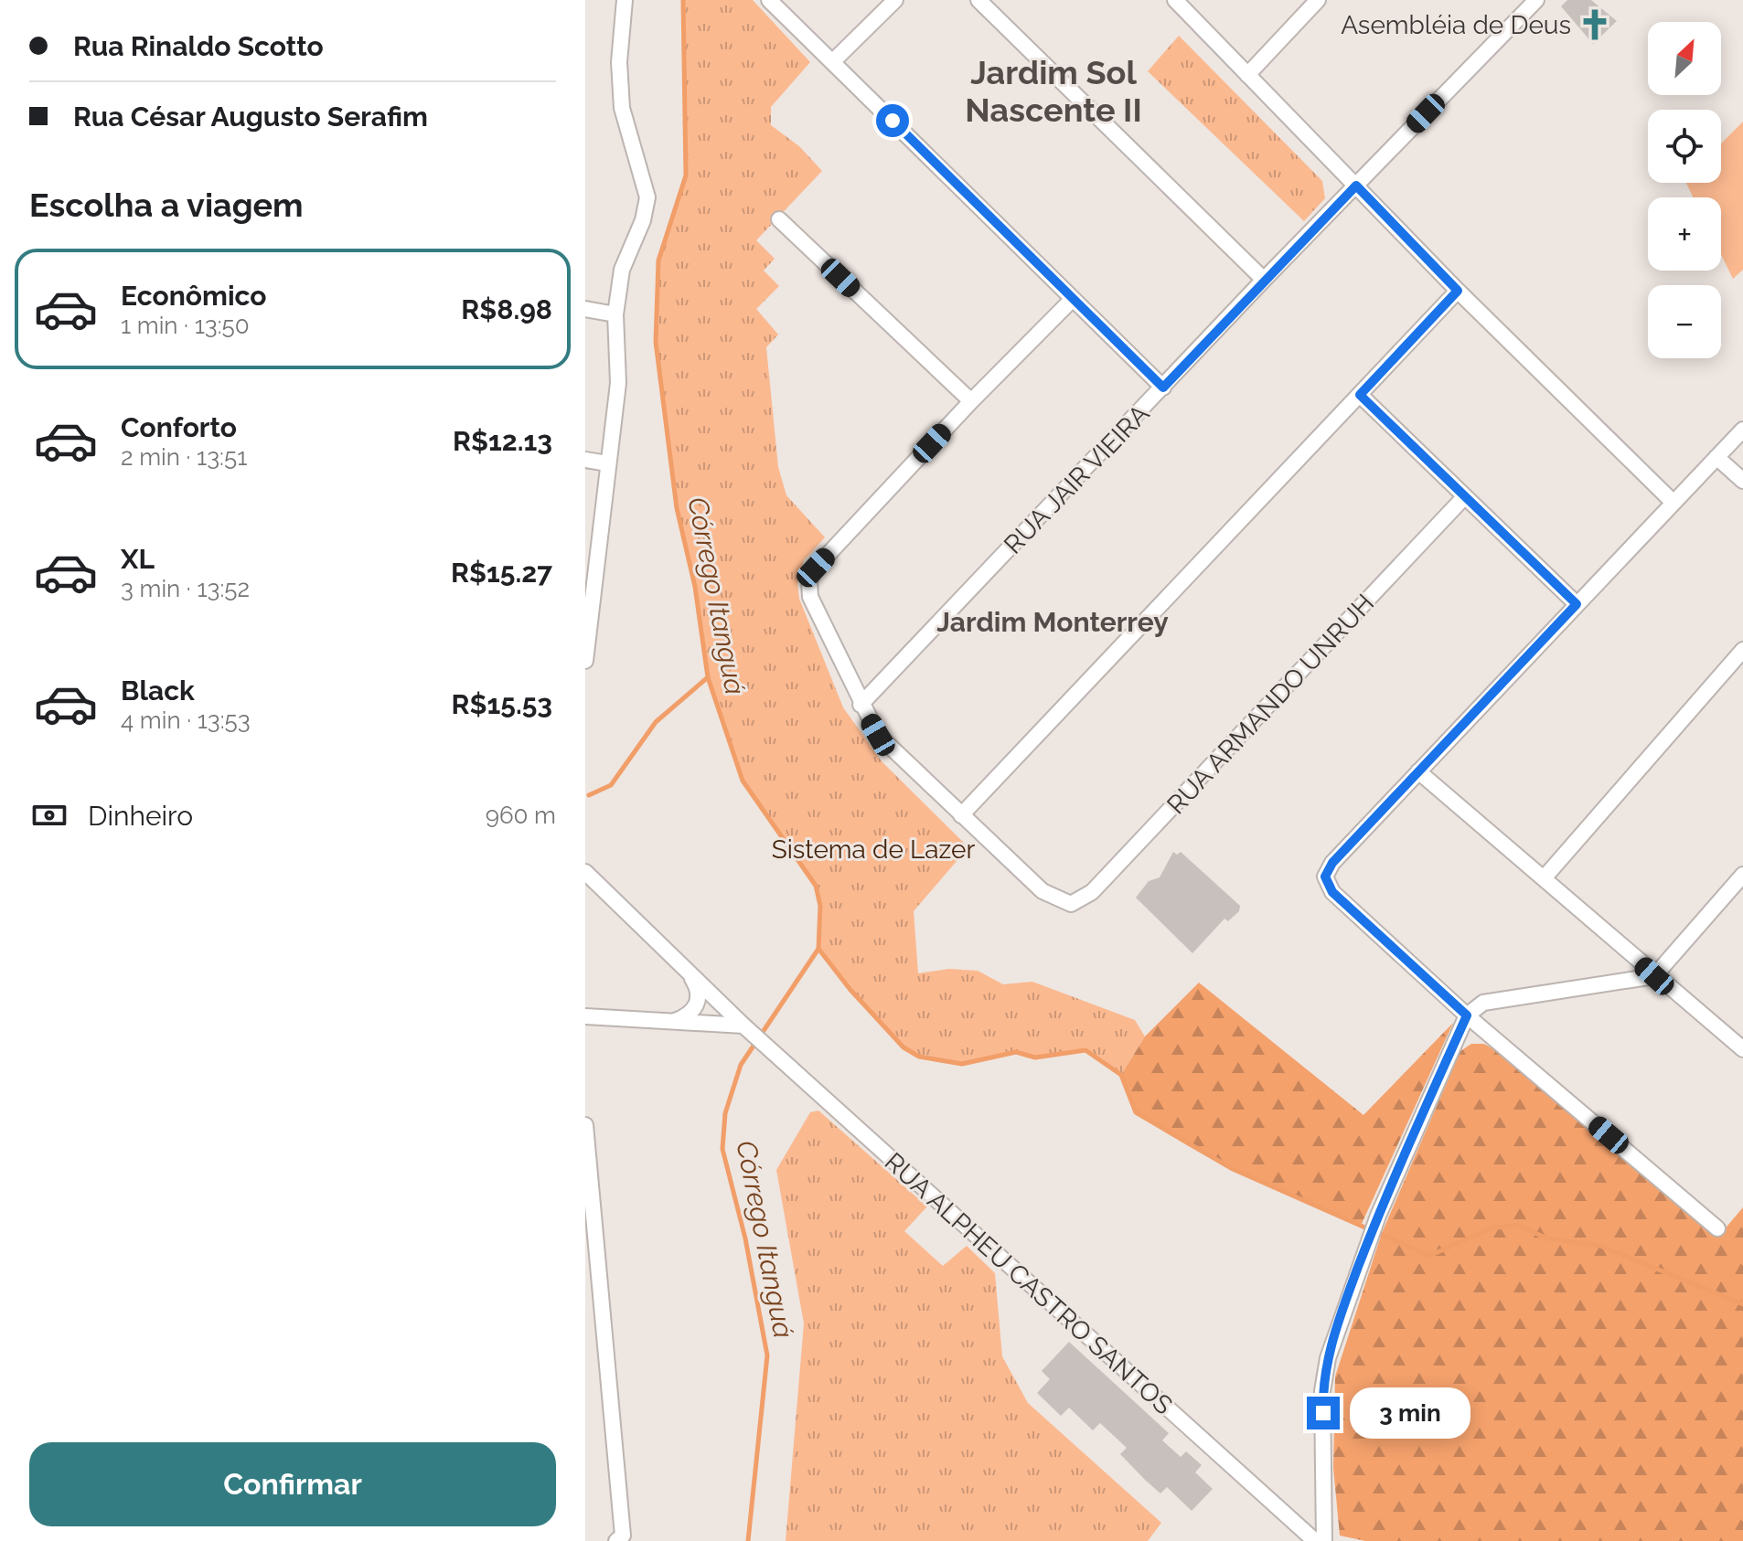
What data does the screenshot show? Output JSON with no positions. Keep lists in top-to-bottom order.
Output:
{
  "streets": {
    "street": ["RUA JAIR VIEIRA", "RUA ARMANDO UNRUH", "RUA ALPHEU CASTRO SANTOS"]
  },
  "districts": ["Jardim Sol Nascente II", "Jardim Monterrey"],
  "water": ["Córrego Itanguá"],
  "parks": ["Sistema de Lazer"],
  "places": {
    "church": ["Asembléia de Deus"]
  },
  "north": "top right",
  "page": {
    "banner": ["Rua Rinaldo Scotto", "Rua César Augusto Serafim"],
    "map_buttons": ["+", "−"],
    "heading": "Escolha a viagem",
    "list": [
      {
        "name": "Econômico",
        "note": "1 min · 13:50",
        "value": "R$8.98"
      },
      {
        "name": "Conforto",
        "note": "2 min · 13:51",
        "value": "R$12.13"
      },
      {
        "name": "XL",
        "note": "3 min · 13:52",
        "value": "R$15.27"
      },
      {
        "name": "Black",
        "note": "4 min · 13:53",
        "value": "R$15.53"
      }
    ],
    "pay": ["Dinheiro", "960 m"],
    "bubble": "3 min",
    "buttons": "Confirmar"
  }
}
